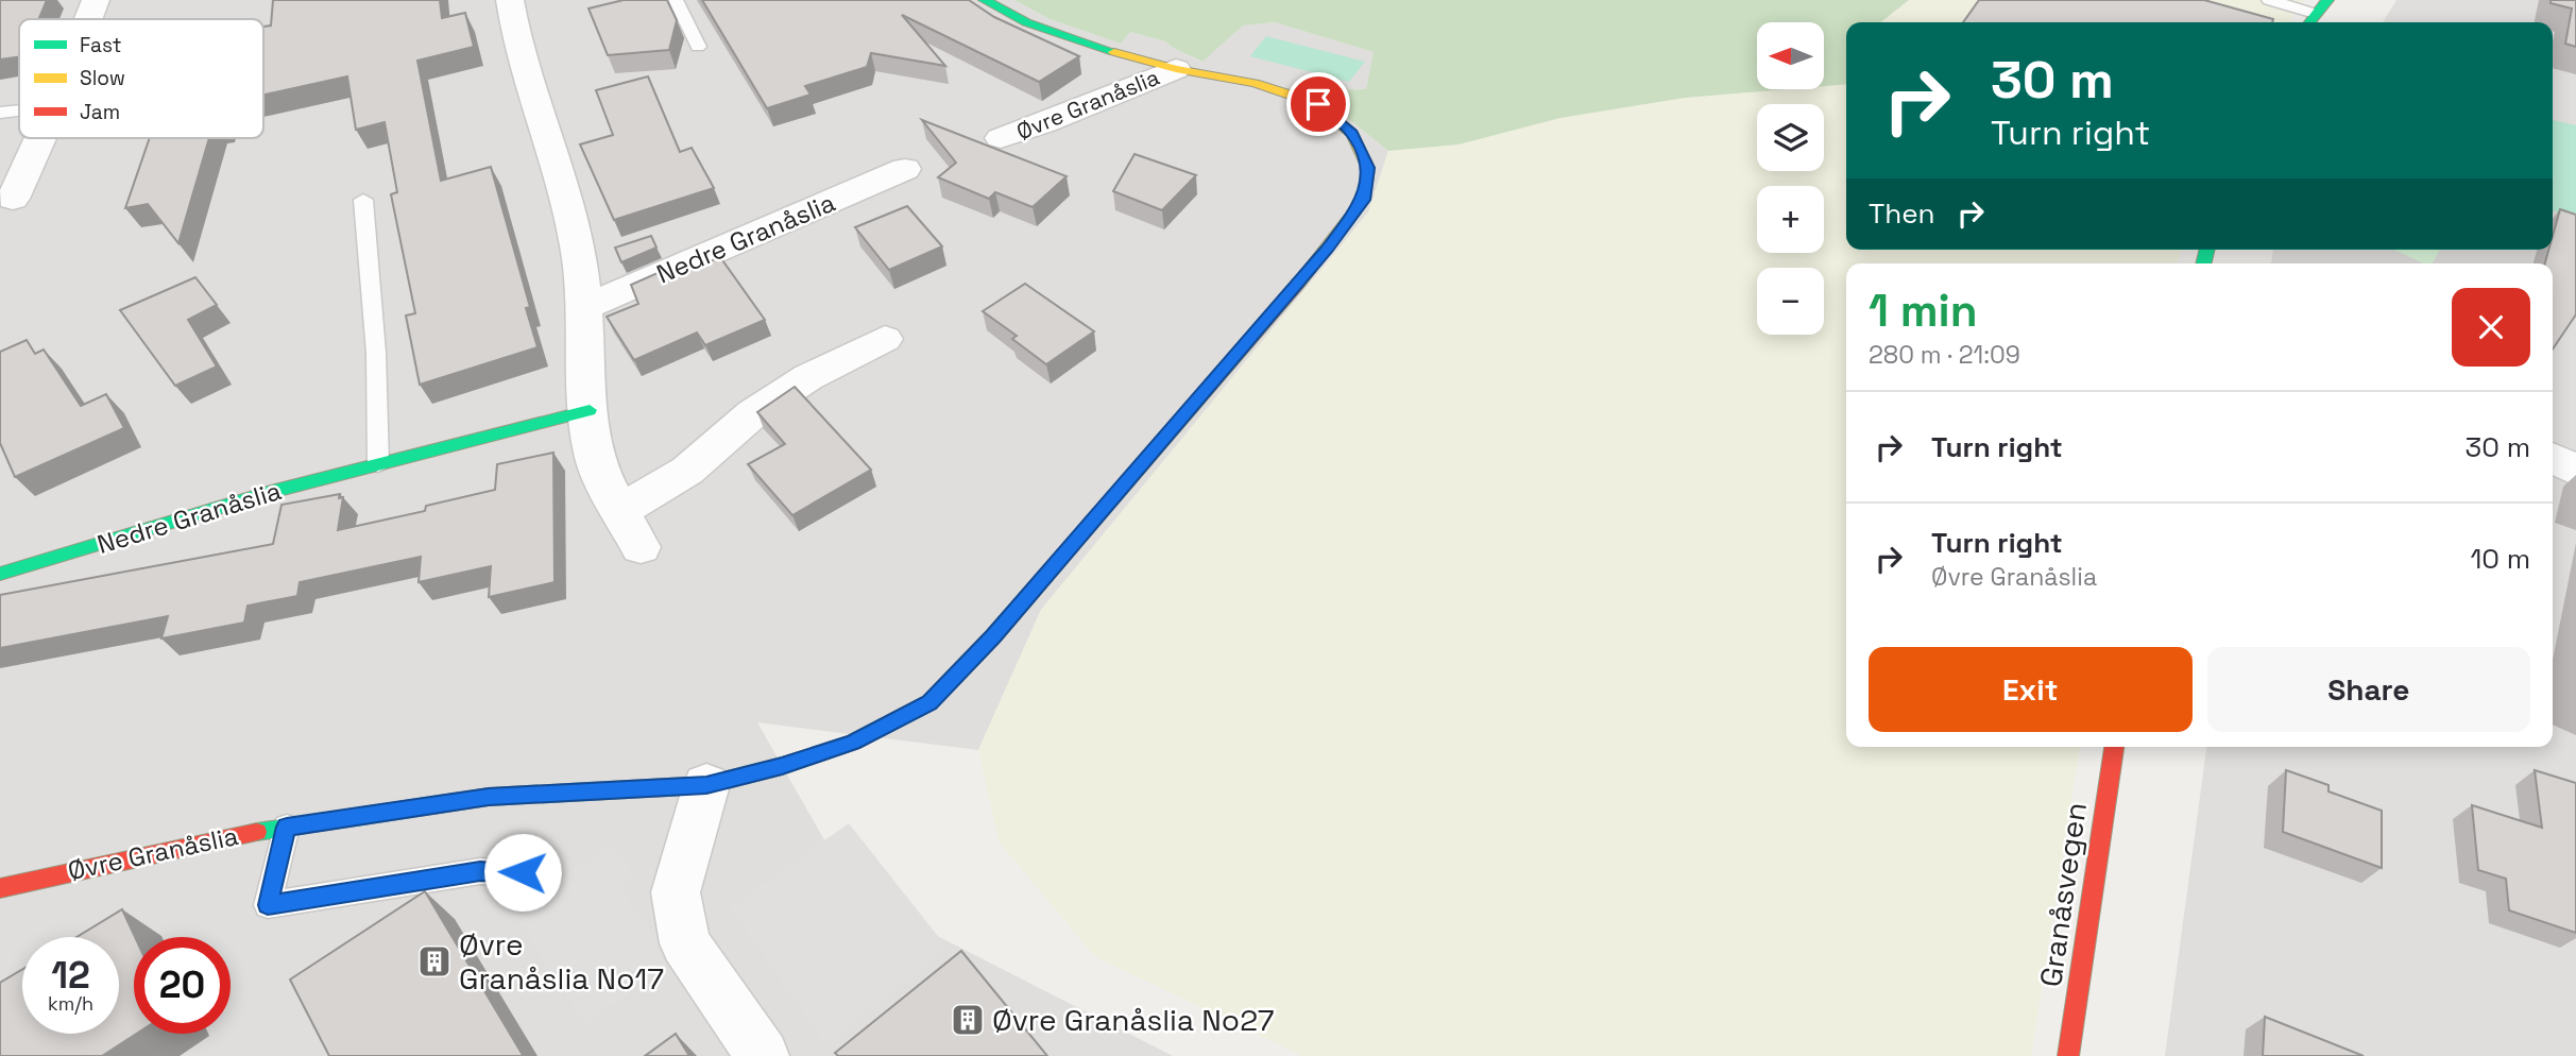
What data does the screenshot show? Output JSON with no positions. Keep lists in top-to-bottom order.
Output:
{
  "streets": {
    "street": ["Øvre Granåslia", "Nedre Granåslia", "Granåsvegen"]
  },
  "places": {
    "building": ["Øvre Granåslia No17", "Øvre Granåslia No27"]
  },
  "legend": ["Fast", "Slow", "Jam"],
  "north": "left",
  "page": {
    "map_buttons": ["+", "−"],
    "turn": ["30 m", "Turn right"],
    "then": "Then",
    "heading": ["1 min", "280 m · 21:09"],
    "list": [
      {
        "name": "Turn right",
        "value": "30 m"
      },
      {
        "name": "Turn right",
        "note": "Øvre Granåslia",
        "value": "10 m"
      }
    ],
    "buttons": ["Exit", "Share"],
    "speed": "12 km/h",
    "limit": "20"
  }
}
